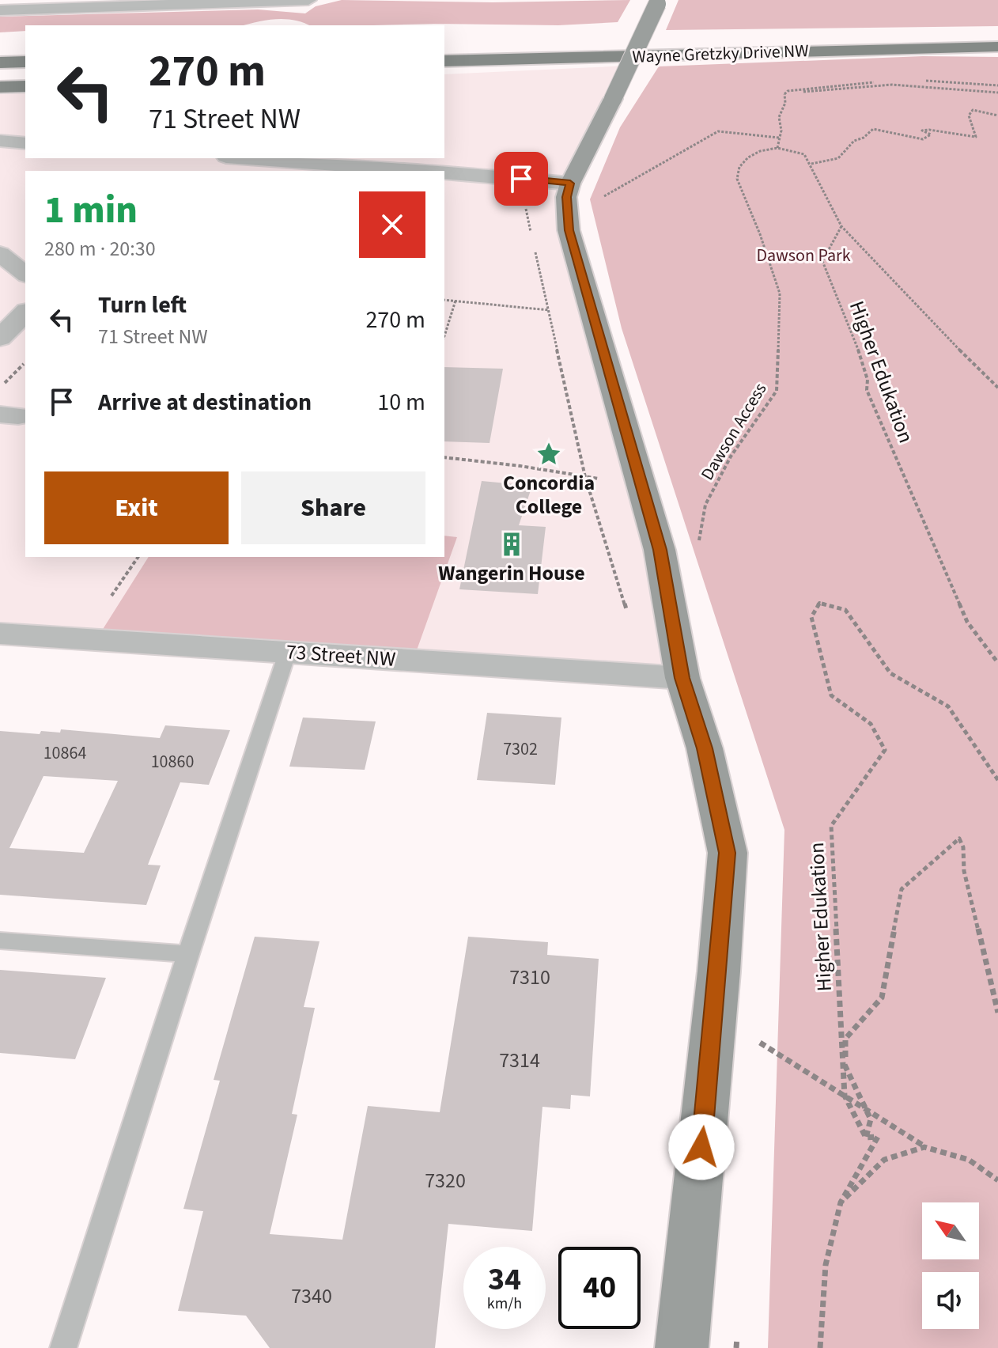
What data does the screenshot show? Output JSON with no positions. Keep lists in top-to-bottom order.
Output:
{
  "streets": {
    "main road": ["Wayne Gretzky Drive NW"],
    "street": ["73 Street NW"],
    "path": ["Higher Edukation", "Dawson Access"]
  },
  "parks": ["Dawson Park"],
  "places": {
    "place": ["Concordia College"],
    "building": ["Wangerin House"]
  },
  "house_numbers": [
    "7302",
    "10864",
    "10860",
    "7310",
    "7314",
    "7320",
    "7340"
  ],
  "north": "top left",
  "page": {
    "turn": ["270 m", "71 Street NW"],
    "heading": ["1 min", "280 m · 20:30"],
    "list": [
      {
        "name": "Turn left",
        "note": "71 Street NW",
        "value": "270 m"
      },
      {
        "name": "Arrive at destination",
        "value": "10 m"
      }
    ],
    "buttons": ["Exit", "Share"],
    "speed": "34 km/h",
    "limit": "40"
  }
}
